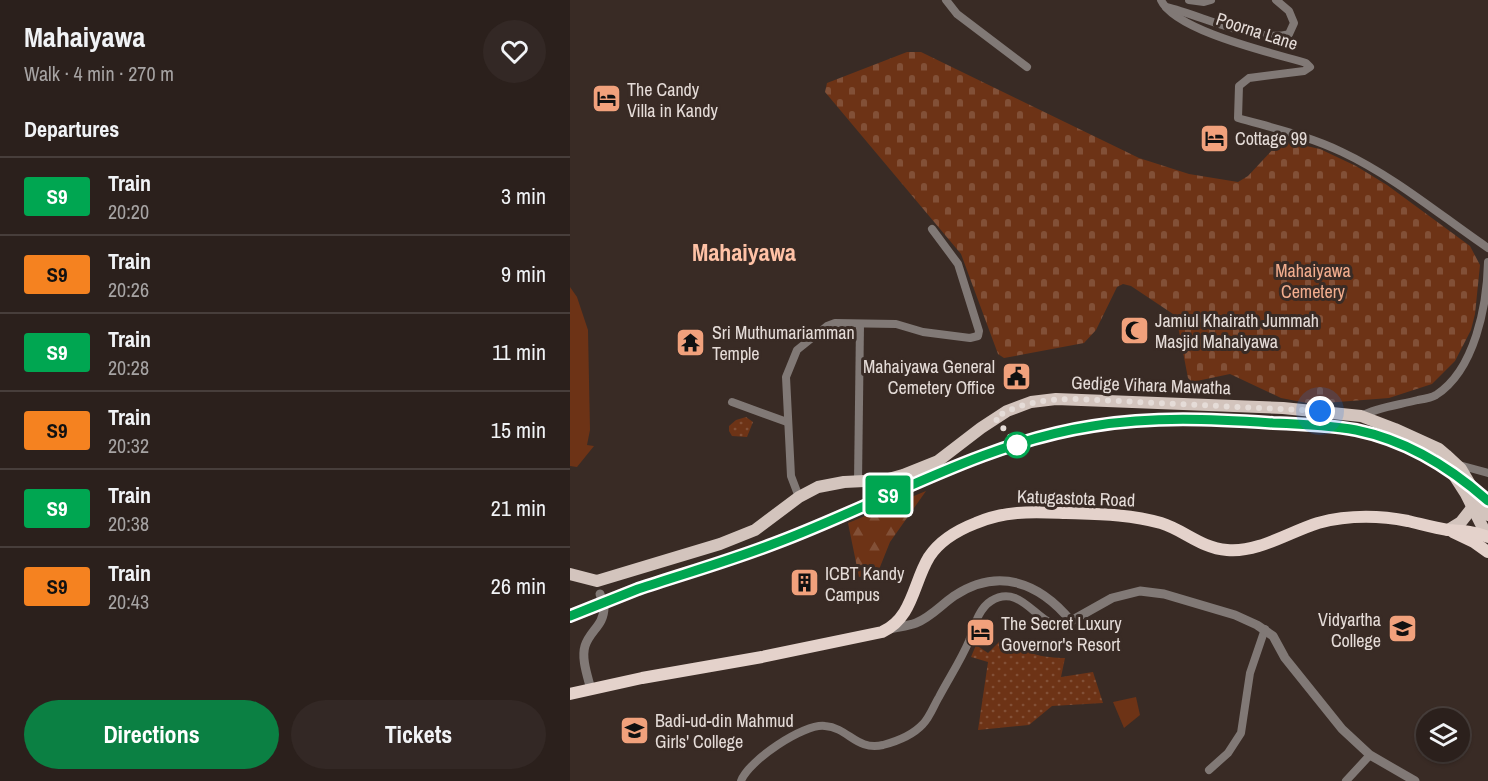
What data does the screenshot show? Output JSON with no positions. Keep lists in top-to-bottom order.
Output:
{
  "streets": {
    "highway": ["Katugastota Road"],
    "main road": ["Gedige Vihara Mawatha"],
    "street": ["Poorna Lane"]
  },
  "crossings": [
    ["Gedige Vihara Mawatha", "Katugastota Road"]
  ],
  "districts": ["Mahaiyawa"],
  "parks": ["Mahaiyawa Cemetery"],
  "places": {
    "hotel": ["The Candy Villa in Kandy", "Cottage 99", "The Secret Luxury Governor's Resort"],
    "mosque": ["Jamiul Khairath Jummah Masjid Mahaiyawa"],
    "temple": ["Sri Muthumariamman Temple"],
    "public building": ["Mahaiyawa General Cemetery Office"],
    "building": ["ICBT Kandy Campus"],
    "school or university": ["Vidyartha College", "Badi-ud-din Mahmud Girls' College"]
  },
  "page": {
    "heading": [
      ["Mahaiyawa", "Walk · 4 min · 270 m"],
      "Departures"
    ],
    "on_map": "S9",
    "list": [
      {
        "mark": "S9",
        "name": "Train",
        "note": "20:20",
        "value": "3 min"
      },
      {
        "mark": "S9",
        "name": "Train",
        "note": "20:26",
        "value": "9 min"
      },
      {
        "mark": "S9",
        "name": "Train",
        "note": "20:28",
        "value": "11 min"
      },
      {
        "mark": "S9",
        "name": "Train",
        "note": "20:32",
        "value": "15 min"
      },
      {
        "mark": "S9",
        "name": "Train",
        "note": "20:38",
        "value": "21 min"
      },
      {
        "mark": "S9",
        "name": "Train",
        "note": "20:43",
        "value": "26 min"
      }
    ],
    "buttons": ["Directions", "Tickets"]
  }
}
